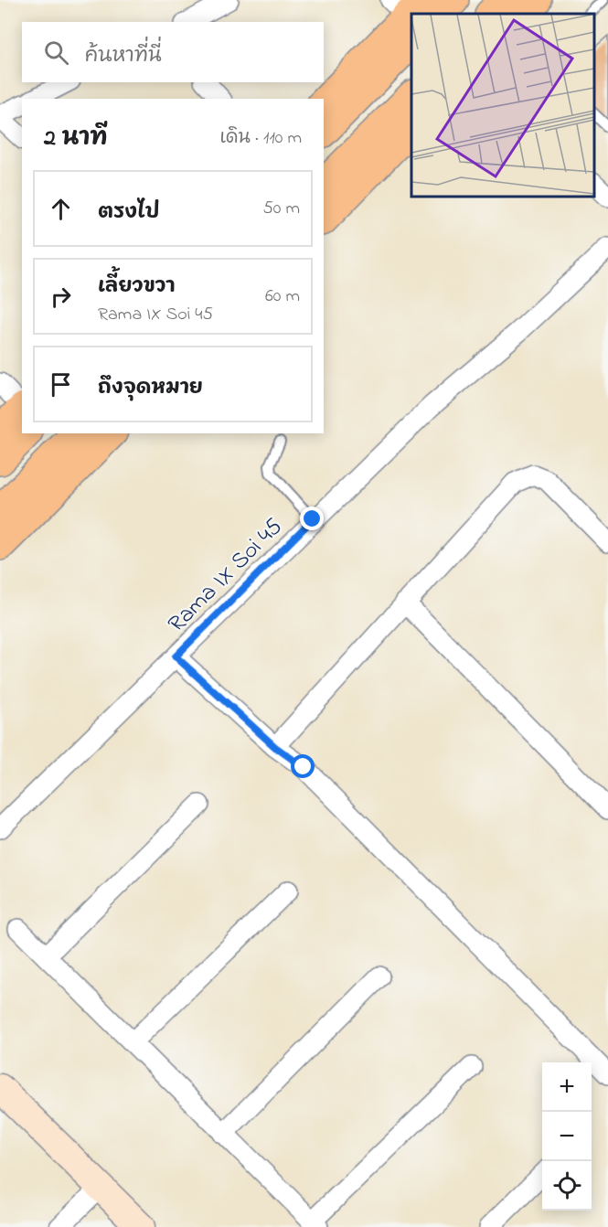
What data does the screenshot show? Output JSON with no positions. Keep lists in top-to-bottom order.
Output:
{
  "streets": {
    "street": ["Rama IX Soi 45"]
  },
  "page": {
    "search": "ค้นหาที่นี่",
    "heading": ["2 นาที", "เดิน · 110 m"],
    "list": [
      ["ตรงไป", "50 m"],
      ["เลี้ยวขวา", "Rama IX Soi 45", "60 m"],
      "ถึงจุดหมาย"
    ],
    "map_buttons": ["+", "−"]
  }
}
